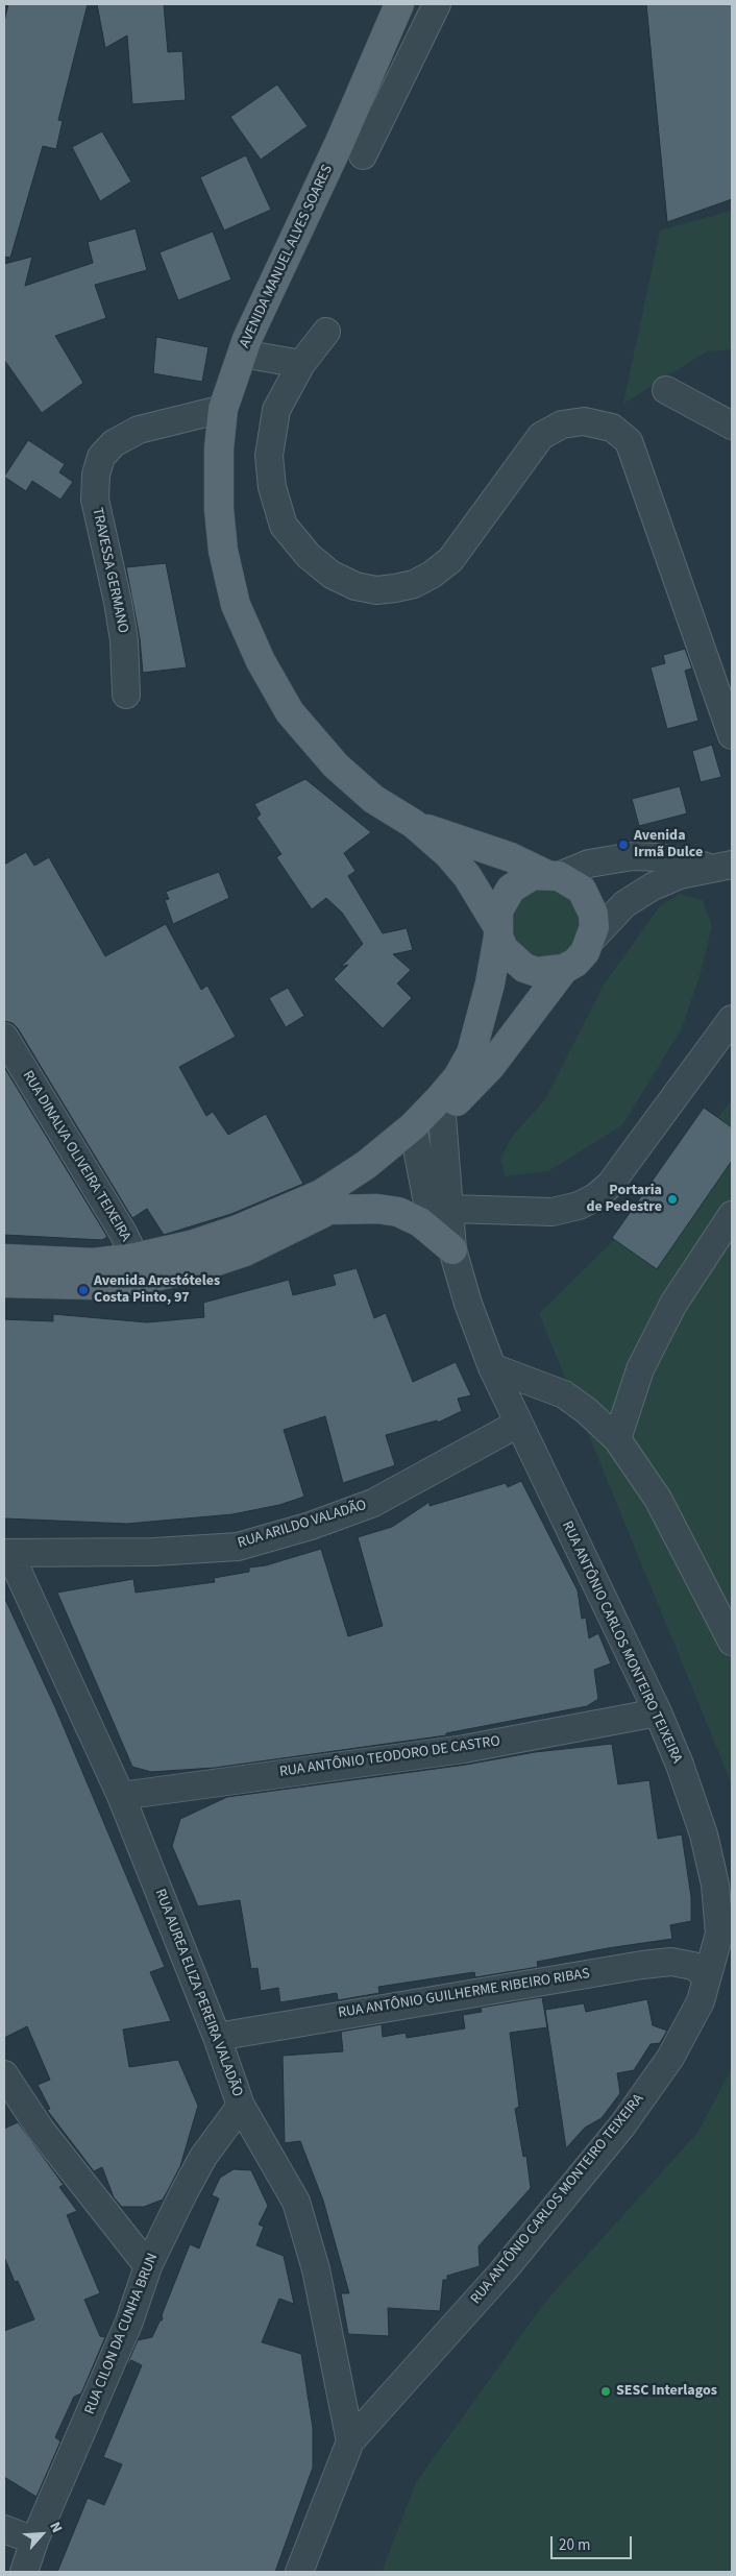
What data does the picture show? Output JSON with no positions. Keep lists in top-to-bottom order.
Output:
{
  "streets": {
    "main road": ["AVENIDA MANUEL ALVES SOARES"],
    "street": [
      "TRAVESSA GERMANO",
      "RUA DINALVA OLIVEIRA TEIXEIRA",
      "RUA ARILDO VALADÃO",
      "RUA ANTÔNIO CARLOS MONTEIRO TEIXEIRA",
      "RUA ANTÔNIO TEODORO DE CASTRO",
      "RUA AUREA ELIZA PEREIRA VALADÃO",
      "RUA ANTÔNIO GUILHERME RIBEIRO RIBAS",
      "RUA CILON DA CUNHA BRUN"
    ]
  },
  "crossings": [
    ["AVENIDA MANUEL ALVES SOARES", "TRAVESSA GERMANO"],
    ["RUA ARILDO VALADÃO", "RUA ANTÔNIO CARLOS MONTEIRO TEIXEIRA"],
    ["RUA ARILDO VALADÃO", "RUA AUREA ELIZA PEREIRA VALADÃO"],
    ["RUA ANTÔNIO CARLOS MONTEIRO TEIXEIRA", "RUA ANTÔNIO TEODORO DE CASTRO"],
    ["RUA ANTÔNIO CARLOS MONTEIRO TEIXEIRA", "RUA AUREA ELIZA PEREIRA VALADÃO"],
    ["RUA ANTÔNIO CARLOS MONTEIRO TEIXEIRA", "RUA ANTÔNIO GUILHERME RIBEIRO RIBAS"],
    ["RUA ANTÔNIO TEODORO DE CASTRO", "RUA AUREA ELIZA PEREIRA VALADÃO"],
    ["RUA AUREA ELIZA PEREIRA VALADÃO", "RUA ANTÔNIO GUILHERME RIBEIRO RIBAS"],
    ["RUA AUREA ELIZA PEREIRA VALADÃO", "RUA CILON DA CUNHA BRUN"]
  ],
  "places": [
    "Avenida Irmã Dulce",
    "Portaria de Pedestre",
    "Avenida Arestóteles Costa Pinto, 97",
    "SESC Interlagos"
  ],
  "scale_bar": "20 m",
  "north": "top right"
}
